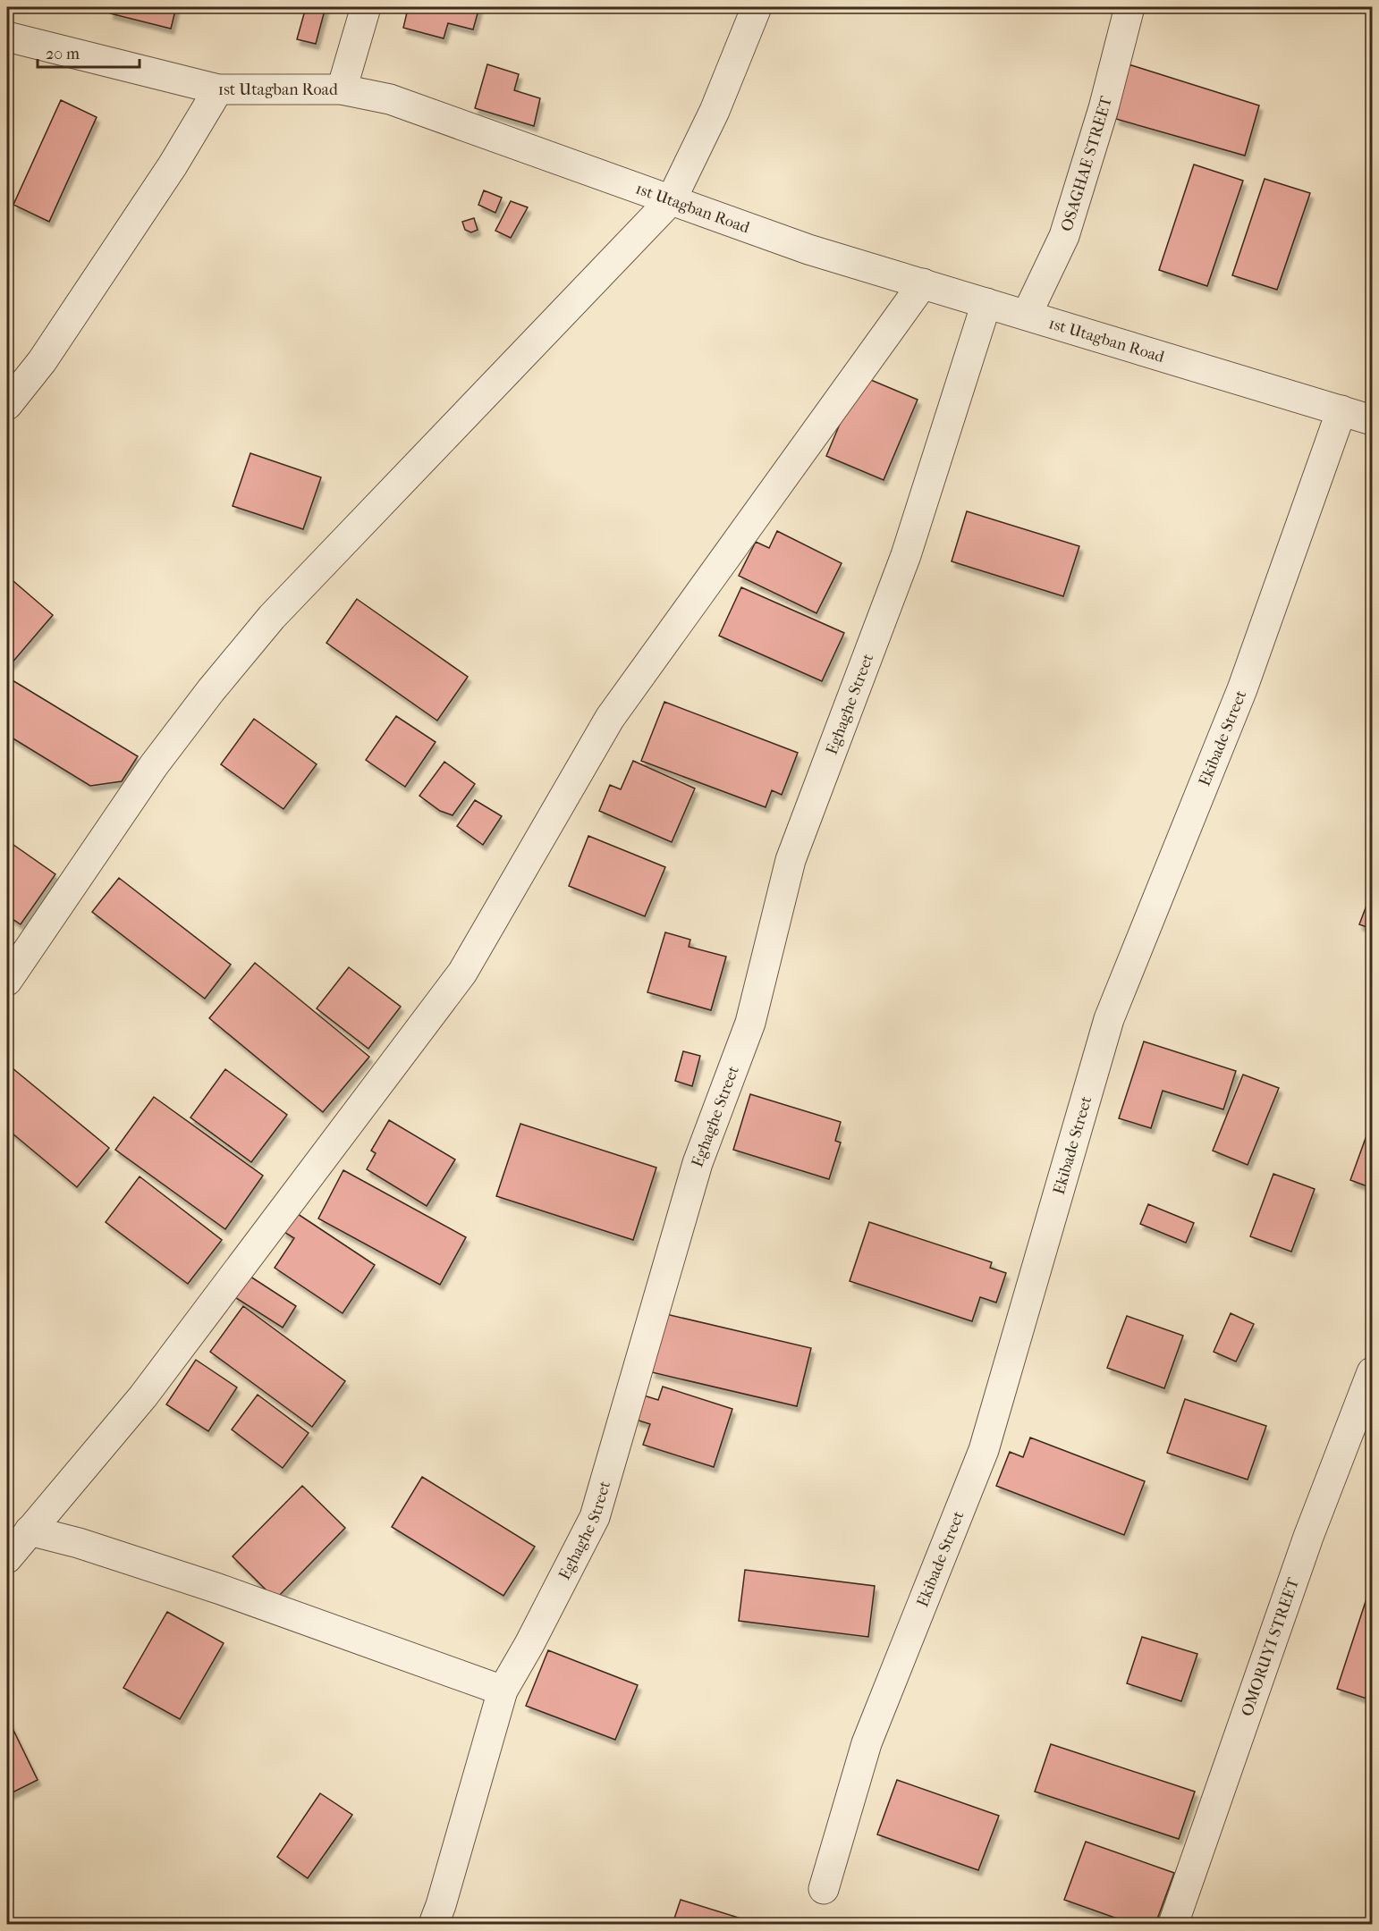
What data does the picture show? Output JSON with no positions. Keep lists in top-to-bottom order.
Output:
{
  "streets": {
    "street": [
      "1st Utagban Road",
      "OSAGHAE STREET",
      "Eghaghe Street",
      "Ekibade Street",
      "OMORUYI STREET"
    ]
  },
  "crossings": [
    ["1st Utagban Road", "OSAGHAE STREET"],
    ["1st Utagban Road", "Eghaghe Street"],
    ["1st Utagban Road", "Ekibade Street"]
  ],
  "scale_bar": "20 m"
}
